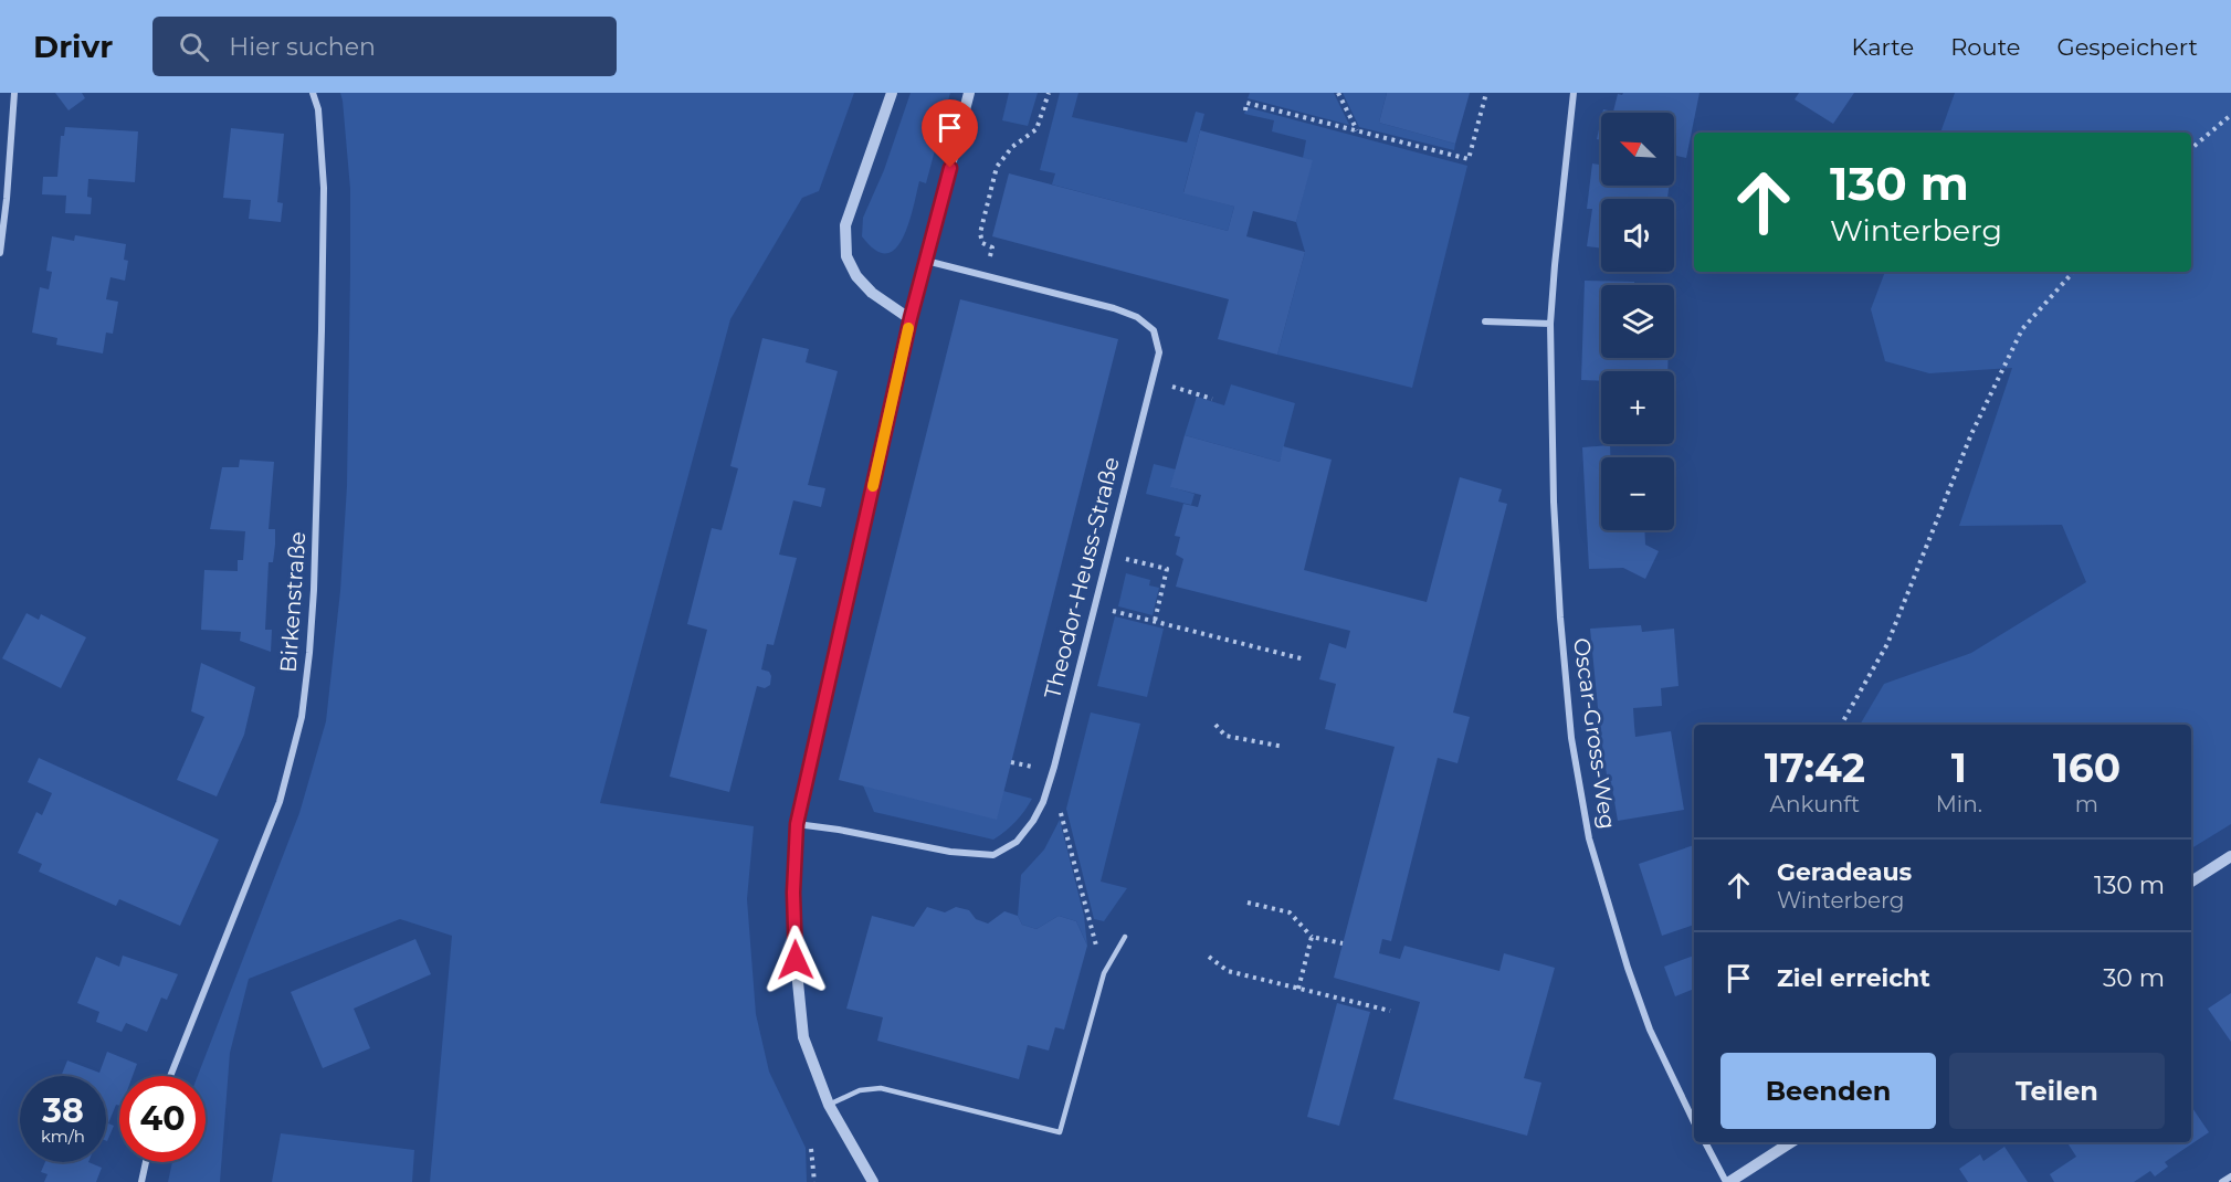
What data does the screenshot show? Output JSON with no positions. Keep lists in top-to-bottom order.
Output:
{
  "streets": {
    "street": ["Theodor-Heuss-Straße", "Birkenstraße", "Oscar-Gross-Weg"]
  },
  "north": "top left",
  "page": {
    "header": "Drivr",
    "search": "Hier suchen",
    "nav": ["Karte", "Route", "Gespeichert"],
    "map_buttons": ["+", "−"],
    "turn": ["130 m", "Winterberg"],
    "eta": [
      "17:42",
      "Ankunft",
      "1",
      "Min.",
      "160",
      "m"
    ],
    "list": [
      {
        "name": "Geradeaus",
        "note": "Winterberg",
        "value": "130 m"
      },
      {
        "name": "Ziel erreicht",
        "value": "30 m"
      }
    ],
    "buttons": ["Beenden", "Teilen"],
    "speed": "38 km/h",
    "limit": "40"
  }
}
